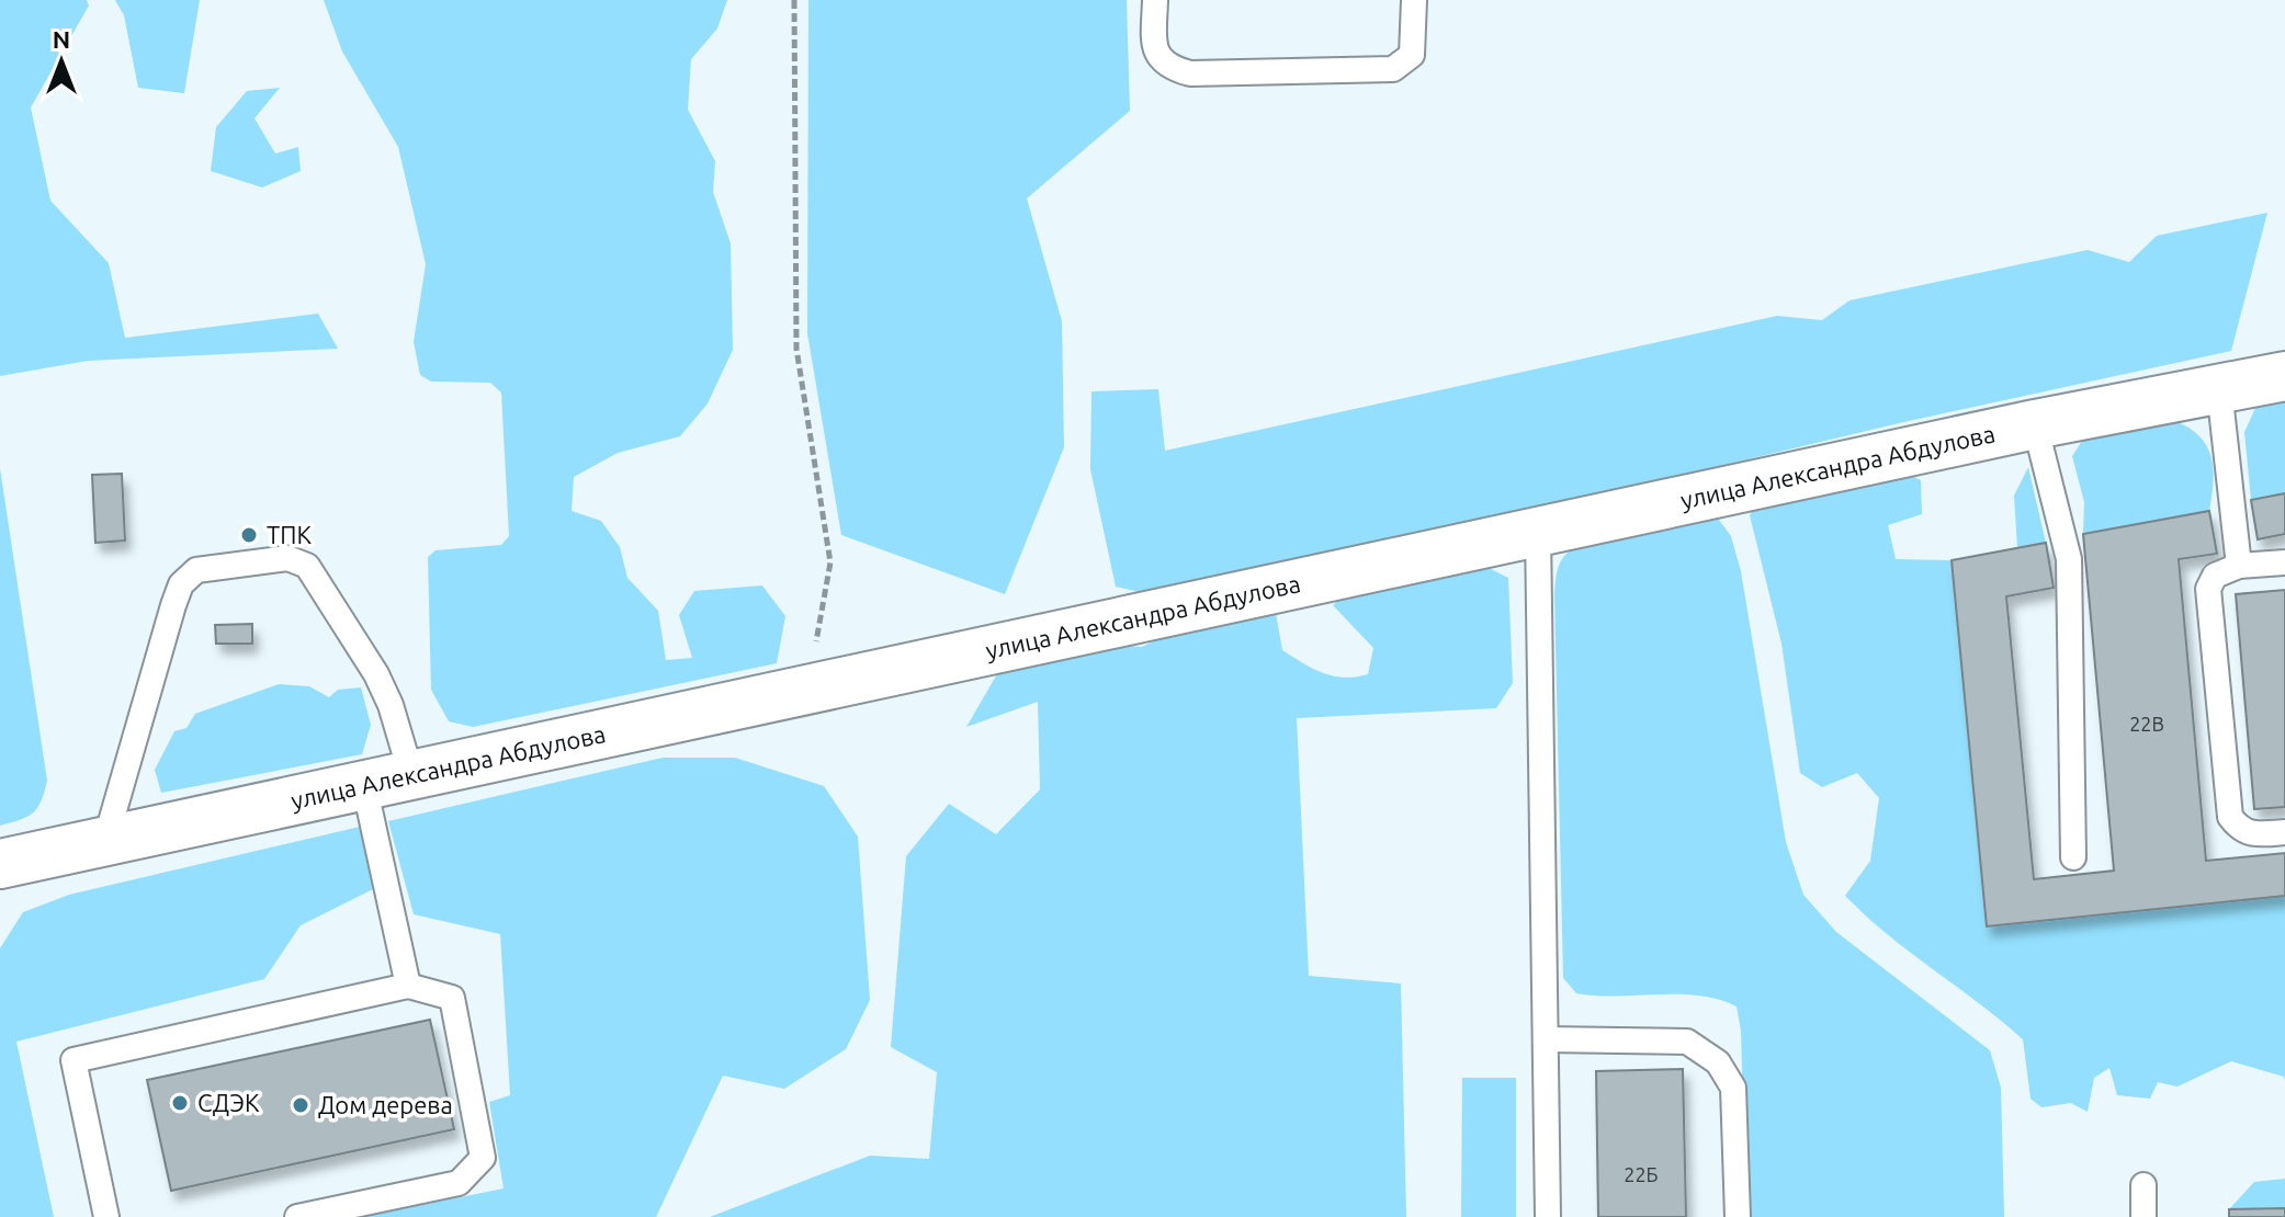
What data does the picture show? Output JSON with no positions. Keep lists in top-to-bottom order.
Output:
{
  "streets": {
    "street": ["улица Александра Абдулова"]
  },
  "places": ["ТПК", "СДЭК", "Дом дерева"],
  "house_numbers": ["22В", "22Б"],
  "north": "top"
}
